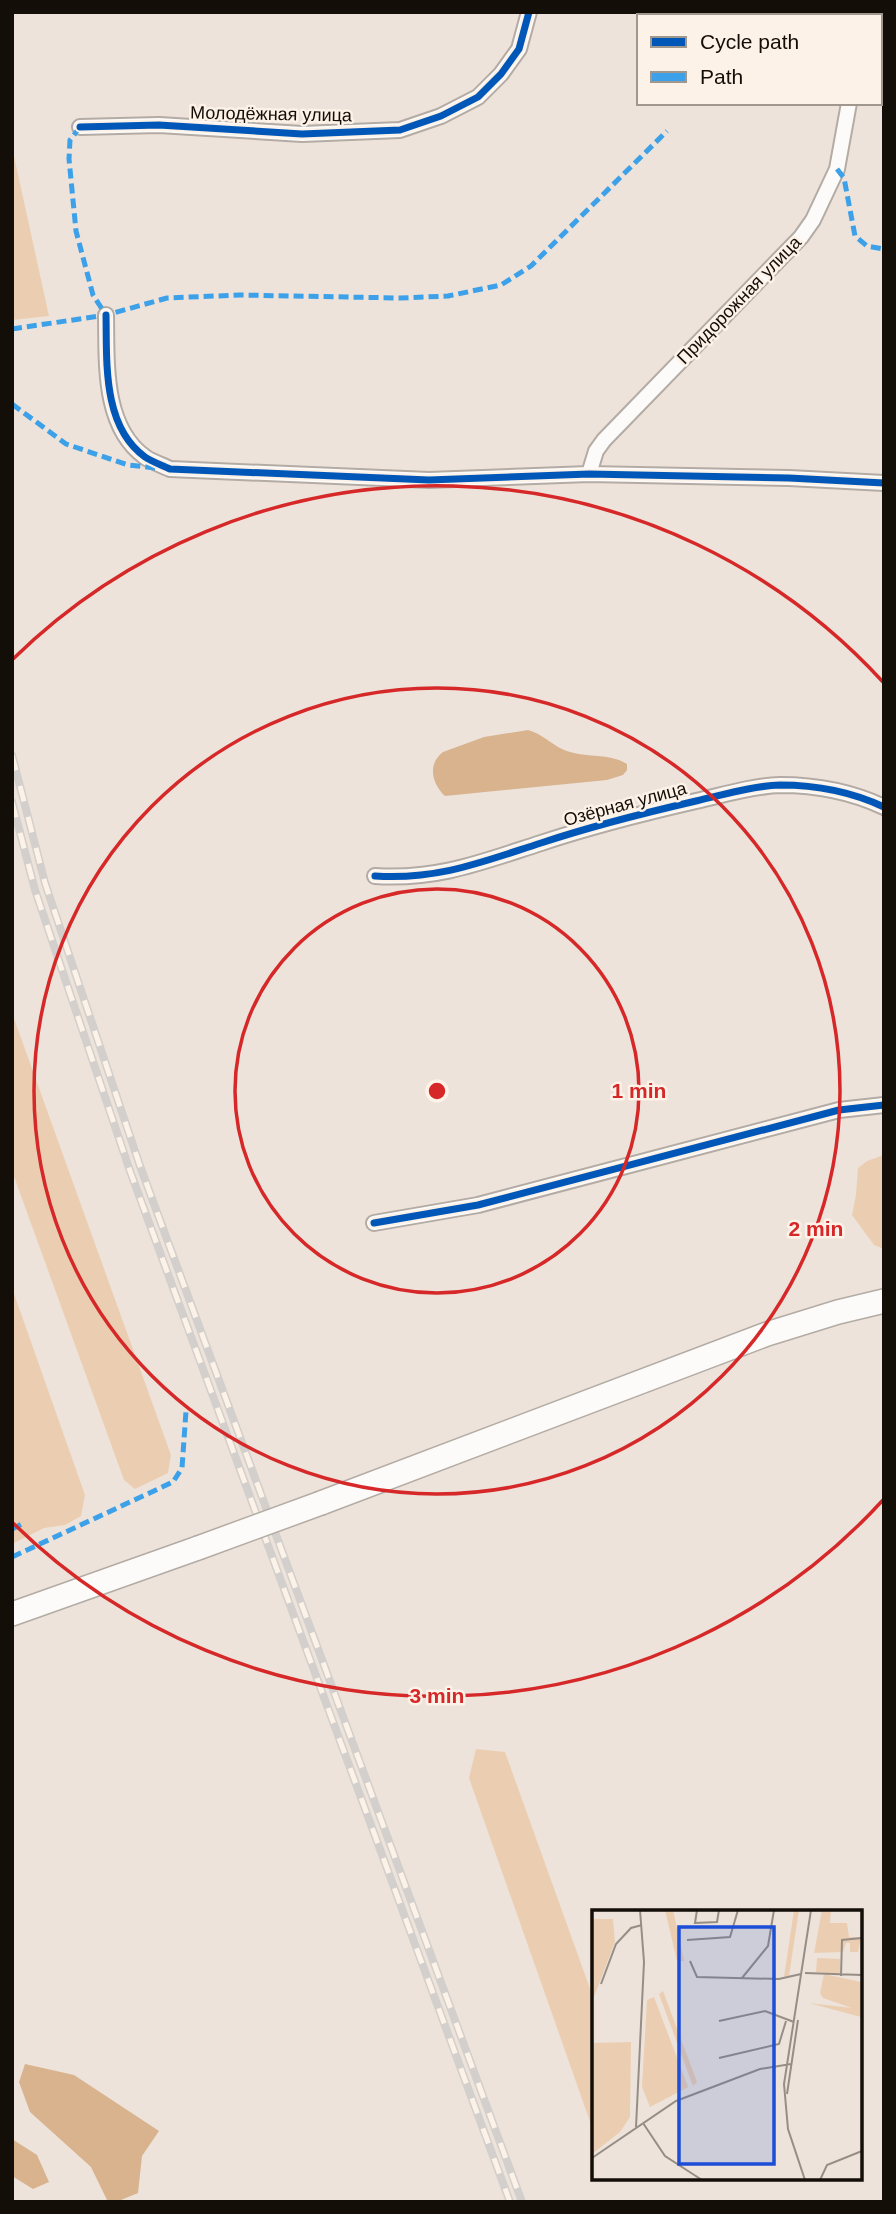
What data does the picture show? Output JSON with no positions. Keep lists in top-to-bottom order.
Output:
{
  "streets": {
    "street": ["Молодёжная улица", "Придорожная улица", "Озёрная улица"]
  },
  "legend": ["Cycle path", "Path"],
  "rings": ["1 min", "2 min", "3 min"]
}
